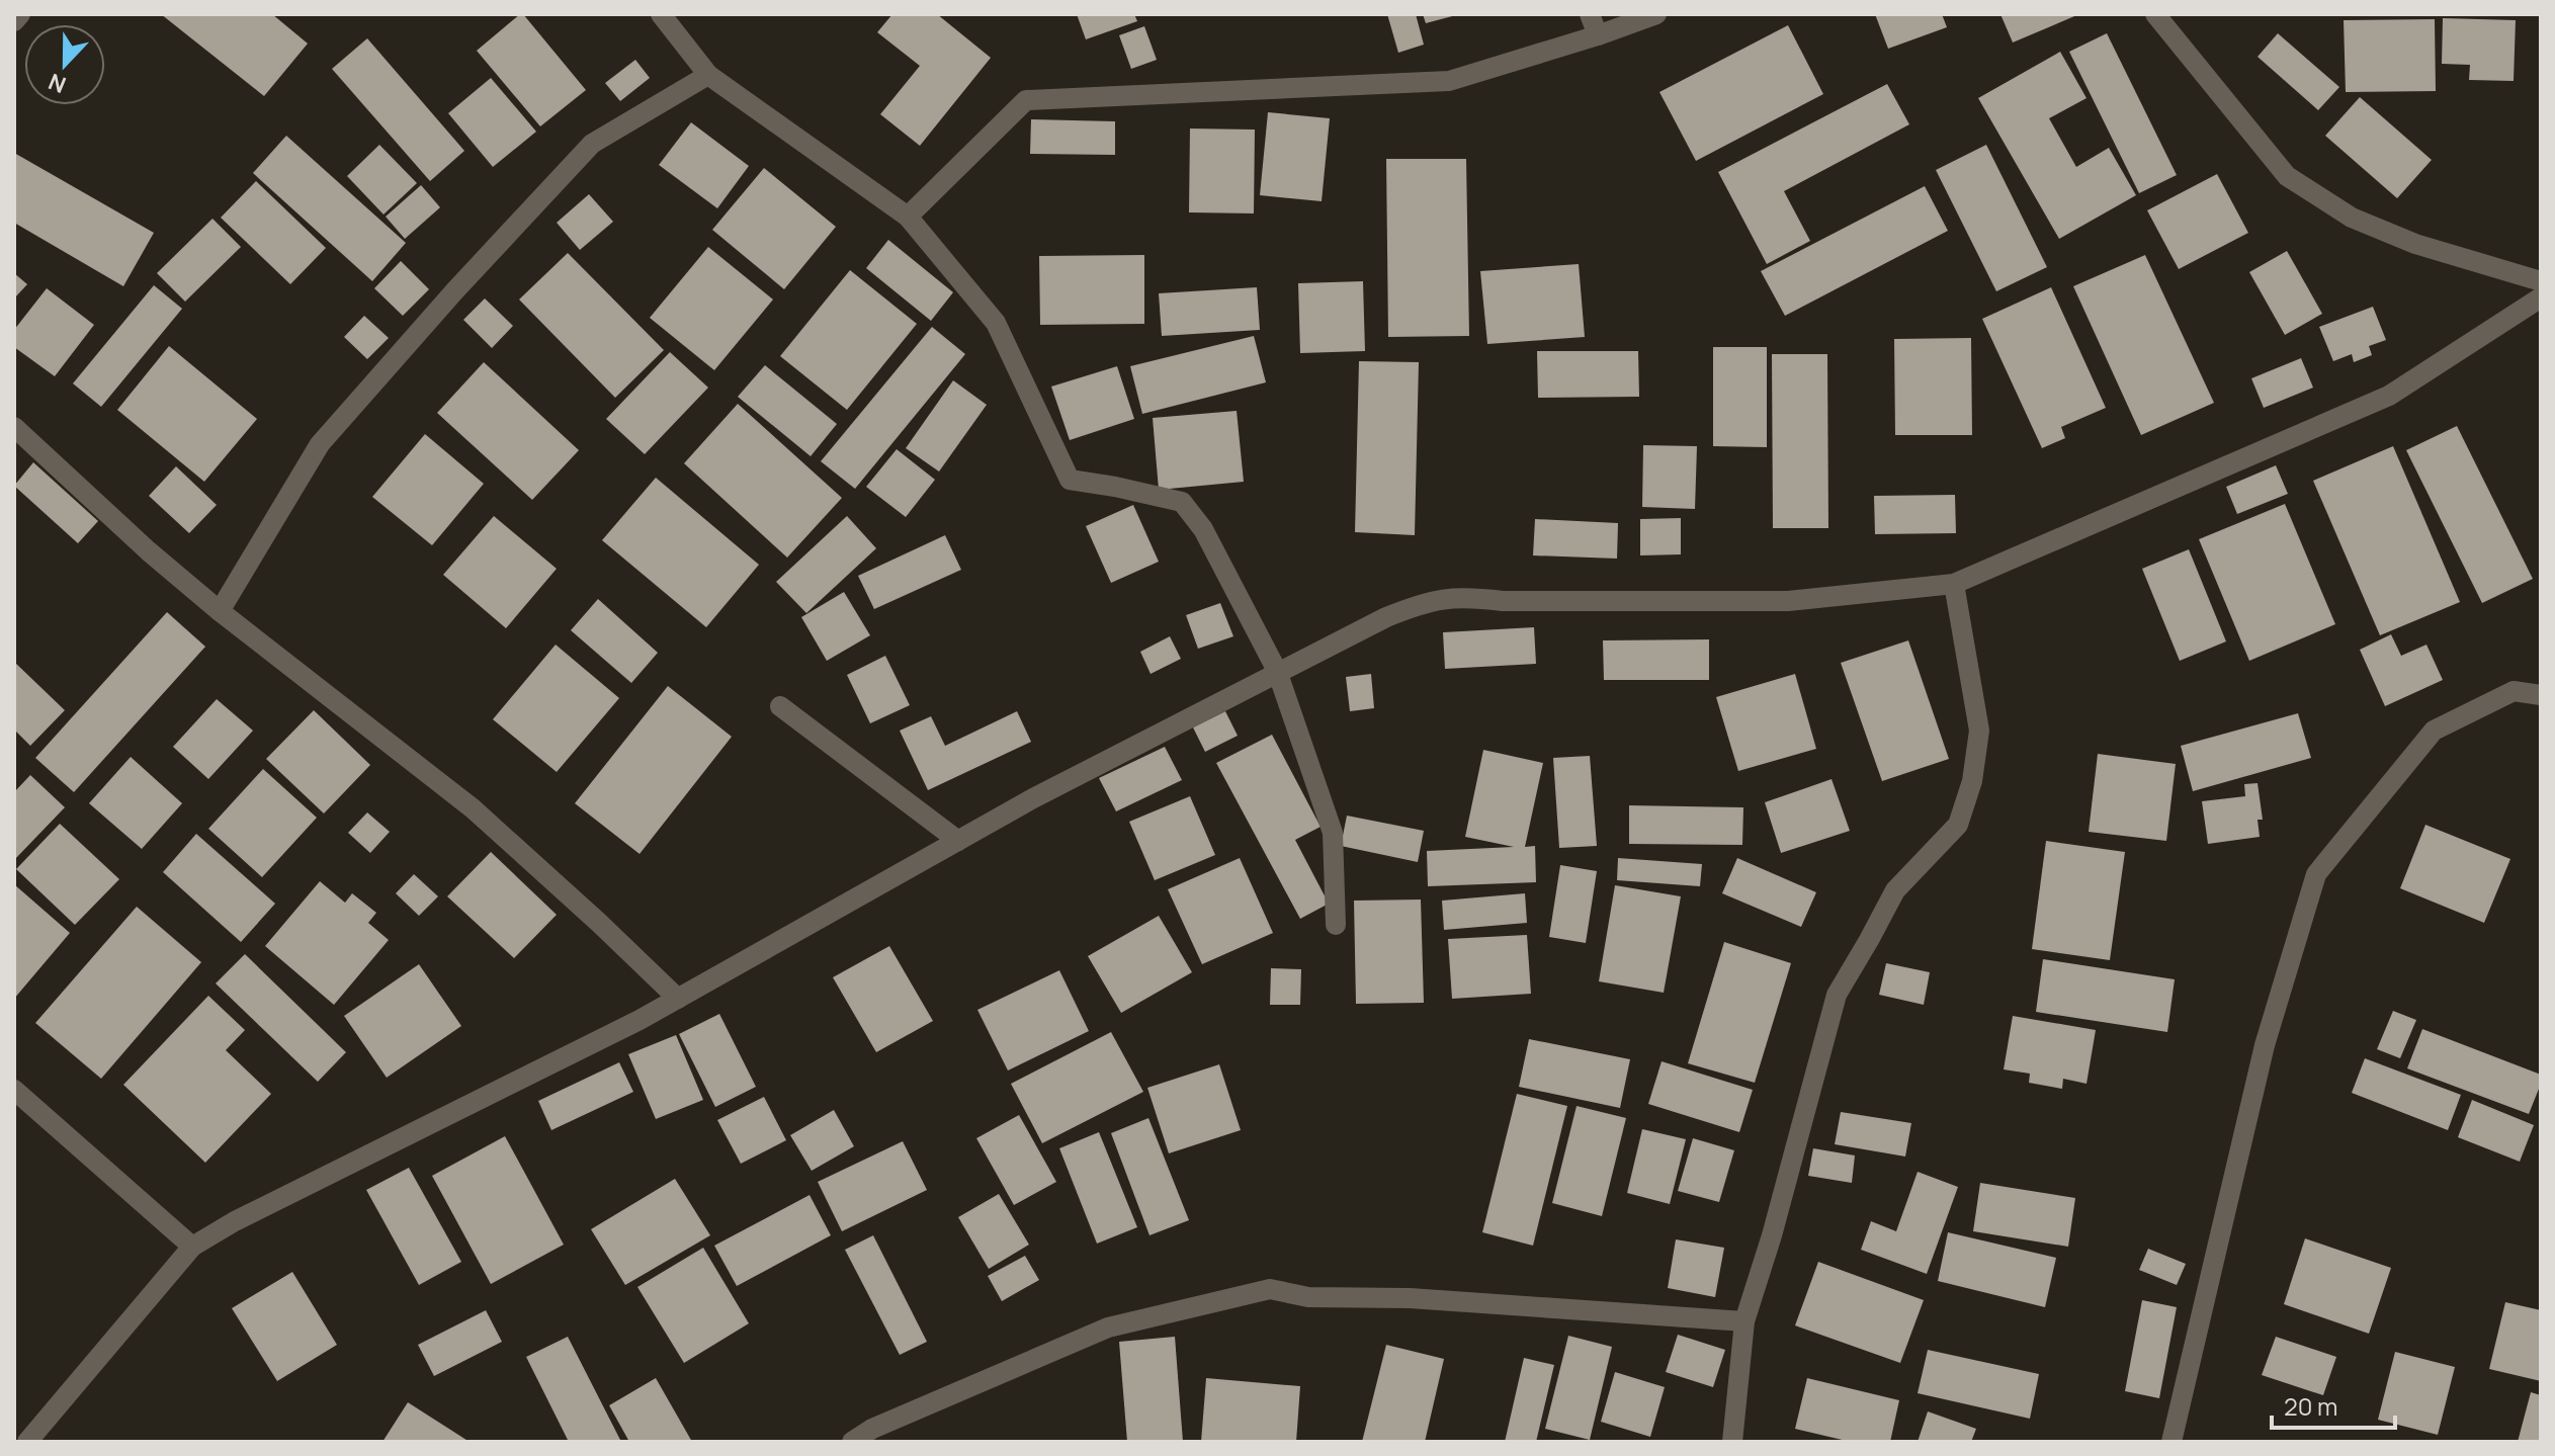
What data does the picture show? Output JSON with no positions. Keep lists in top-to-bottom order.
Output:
{
  "scale_bar": "20 m",
  "north": "bottom"
}
